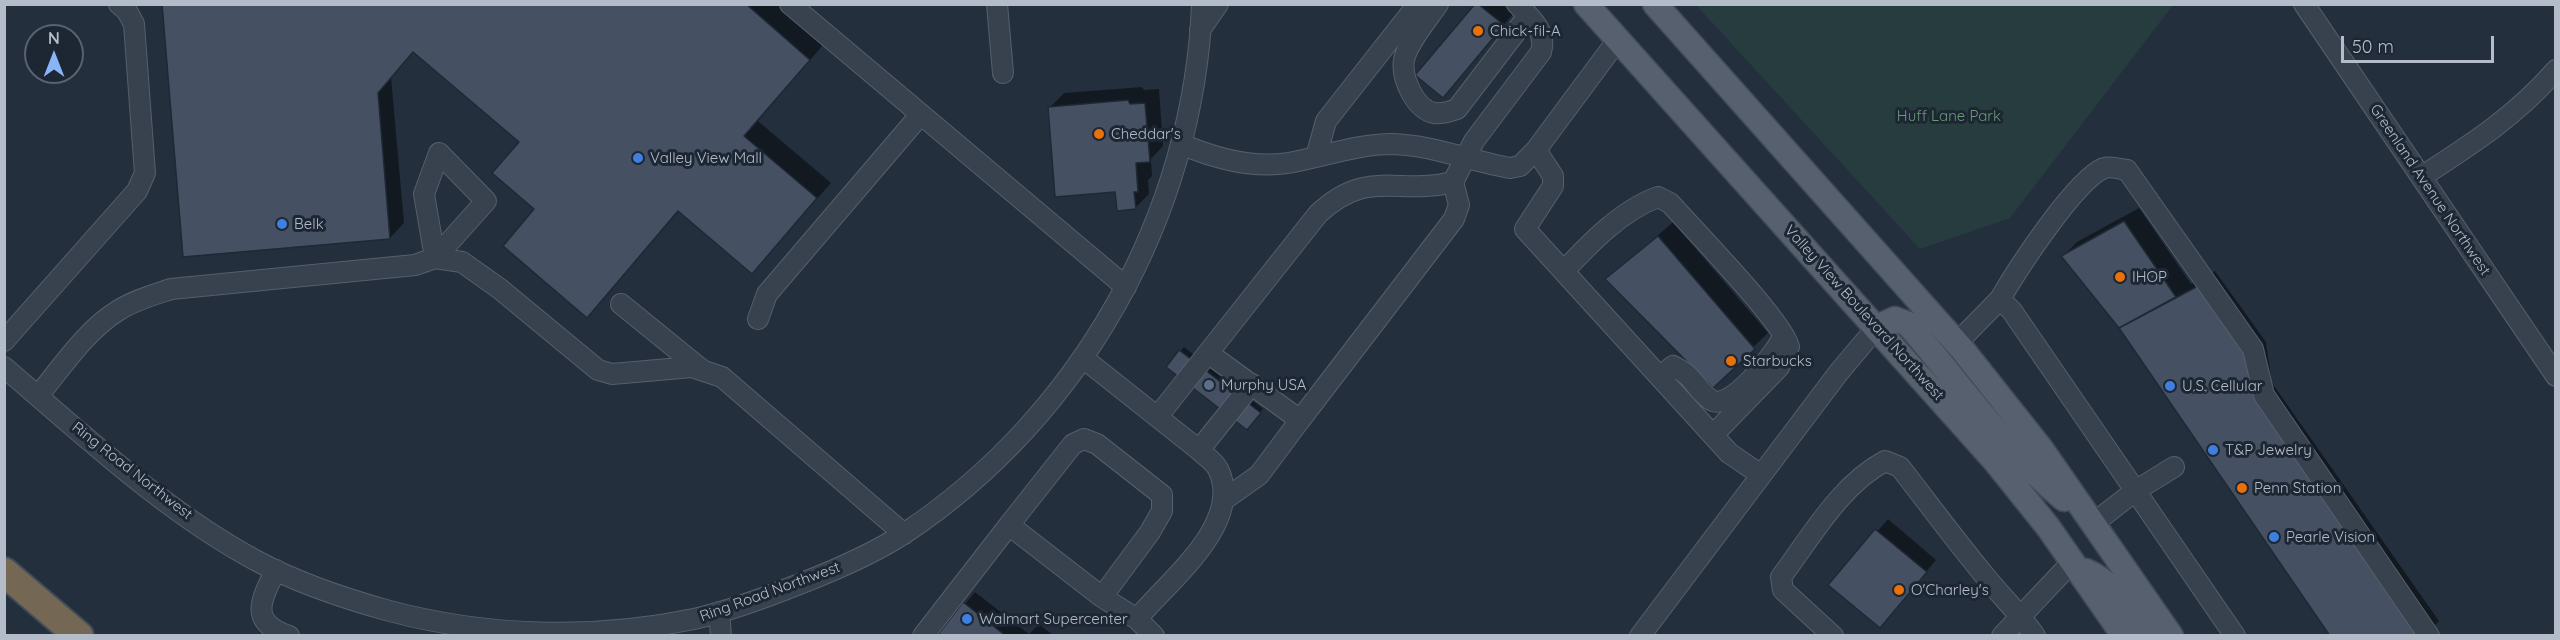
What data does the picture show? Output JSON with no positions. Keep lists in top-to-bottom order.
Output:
{
  "streets": {
    "main road": ["Valley View Boulevard Northwest"],
    "street": ["Greenland Avenue Northwest", "Ring Road Northwest"]
  },
  "parks": ["Huff Lane Park"],
  "places": [
    "Chick-fil-A",
    "Cheddar's",
    "Valley View Mall",
    "Belk",
    "IHOP",
    "Starbucks",
    "Murphy USA",
    "U.S. Cellular",
    "T&P Jewelry",
    "Penn Station",
    "Pearle Vision",
    "O'Charley's",
    "Walmart Supercenter"
  ],
  "scale_bar": "50 m",
  "north": "top"
}
